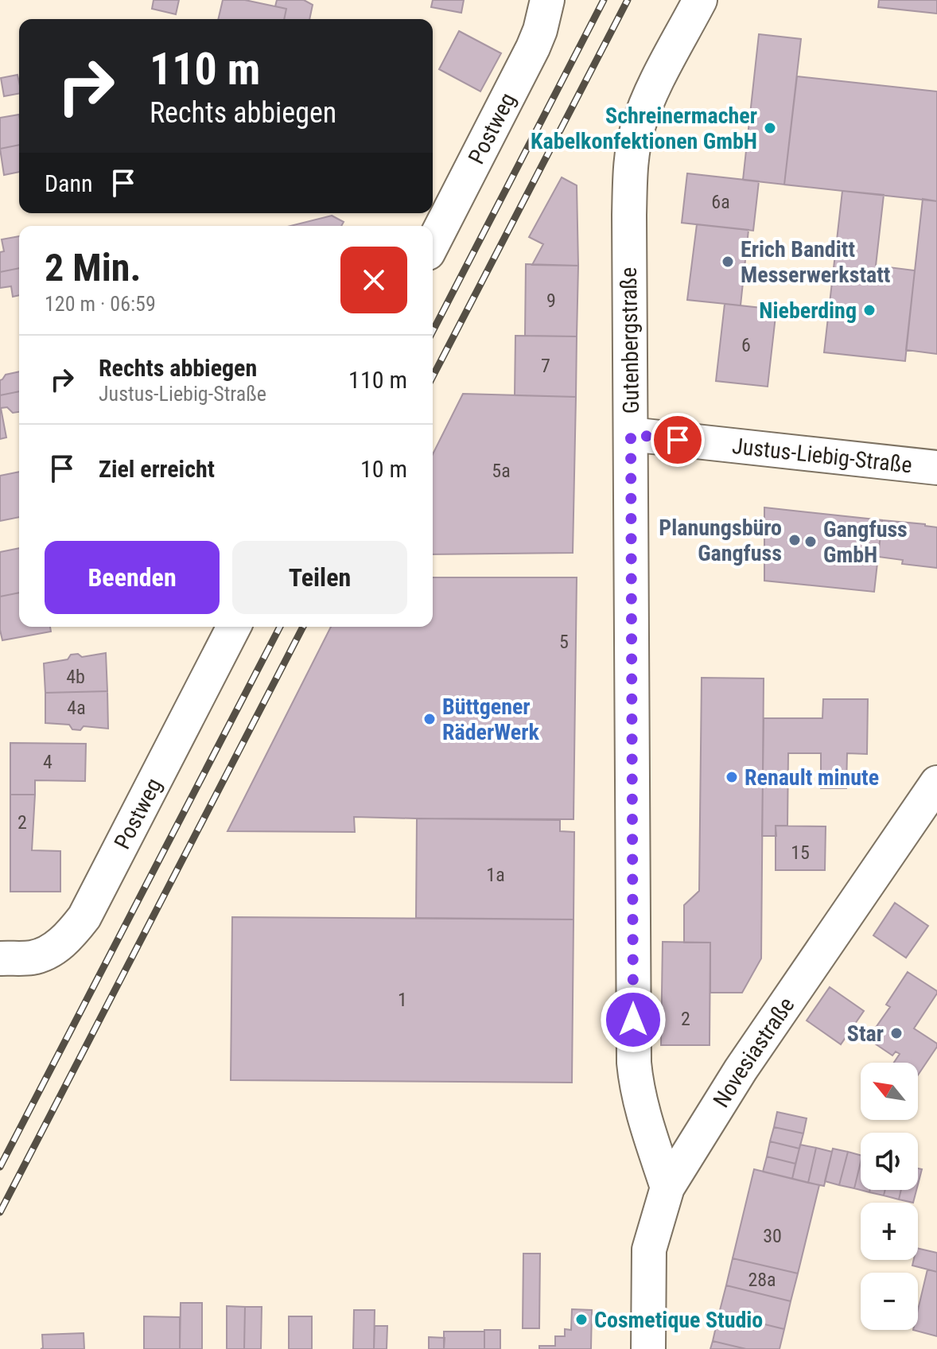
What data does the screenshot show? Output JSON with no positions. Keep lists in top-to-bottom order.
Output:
{
  "streets": {
    "street": [
      "Postweg",
      "Gutenbergstraße",
      "Justus-Liebig-Straße",
      "Novesiastraße"
    ]
  },
  "crossings": [
    ["Gutenbergstraße", "Justus-Liebig-Straße"],
    ["Gutenbergstraße", "Novesiastraße"]
  ],
  "places": [
    "Schreinermacher Kabelkonfektionen GmbH",
    "Erich Banditt Messerwerkstatt",
    "Nieberding",
    "Planungsbüro Gangfuss",
    "Gangfuss GmbH",
    "Büttgener RäderWerk",
    "Renault minute",
    "Star",
    "Cosmetique Studio"
  ],
  "house_numbers": [
    "6a",
    "9",
    "6",
    "7",
    "5a",
    "5",
    "4b",
    "4a",
    "4",
    "2",
    "15",
    "1a",
    "1",
    "2",
    "30",
    "28a"
  ],
  "north": "top left",
  "page": {
    "turn": ["110 m", "Rechts abbiegen"],
    "then": "Dann",
    "heading": ["2 Min.", "120 m · 06:59"],
    "list": [
      {
        "name": "Rechts abbiegen",
        "note": "Justus-Liebig-Straße",
        "value": "110 m"
      },
      {
        "name": "Ziel erreicht",
        "value": "10 m"
      }
    ],
    "buttons": ["Beenden", "Teilen"],
    "map_buttons": ["+", "−"]
  }
}
